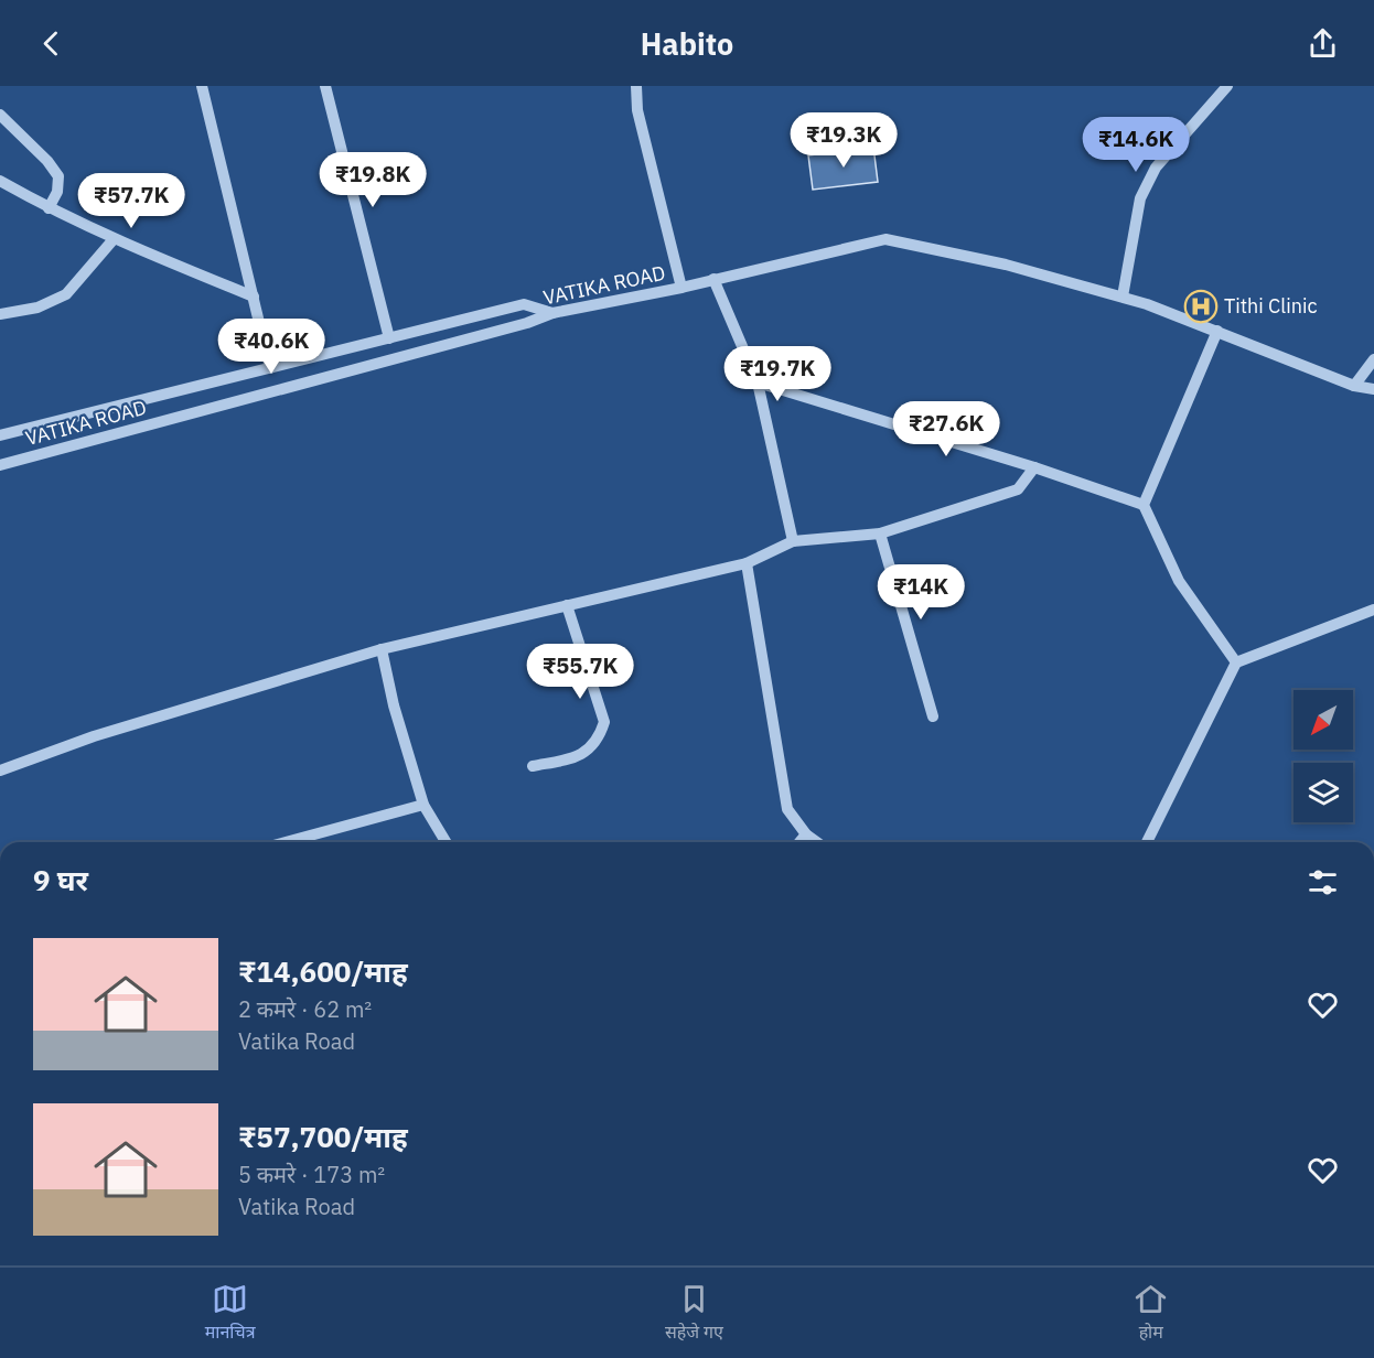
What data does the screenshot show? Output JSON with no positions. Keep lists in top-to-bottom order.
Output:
{
  "streets": {
    "street": ["VATIKA ROAD"]
  },
  "places": {
    "hospital": ["Tithi Clinic"]
  },
  "north": "bottom left",
  "page": {
    "header": "Habito",
    "price": [
      "₹19.3K",
      "₹14.6K",
      "₹19.8K",
      "₹57.7K",
      "₹40.6K",
      "₹19.7K",
      "₹27.6K",
      "₹14K",
      "₹55.7K"
    ],
    "heading": "9 घर",
    "list": [
      {
        "name": "₹14,600/माह",
        "note": "2 कमरे · 62 m² · Vatika Road"
      },
      {
        "name": "₹57,700/माह",
        "note": "5 कमरे · 173 m² · Vatika Road"
      }
    ],
    "tabs": ["मानचित्र", "सहेजे गए", "होम"]
  }
}
